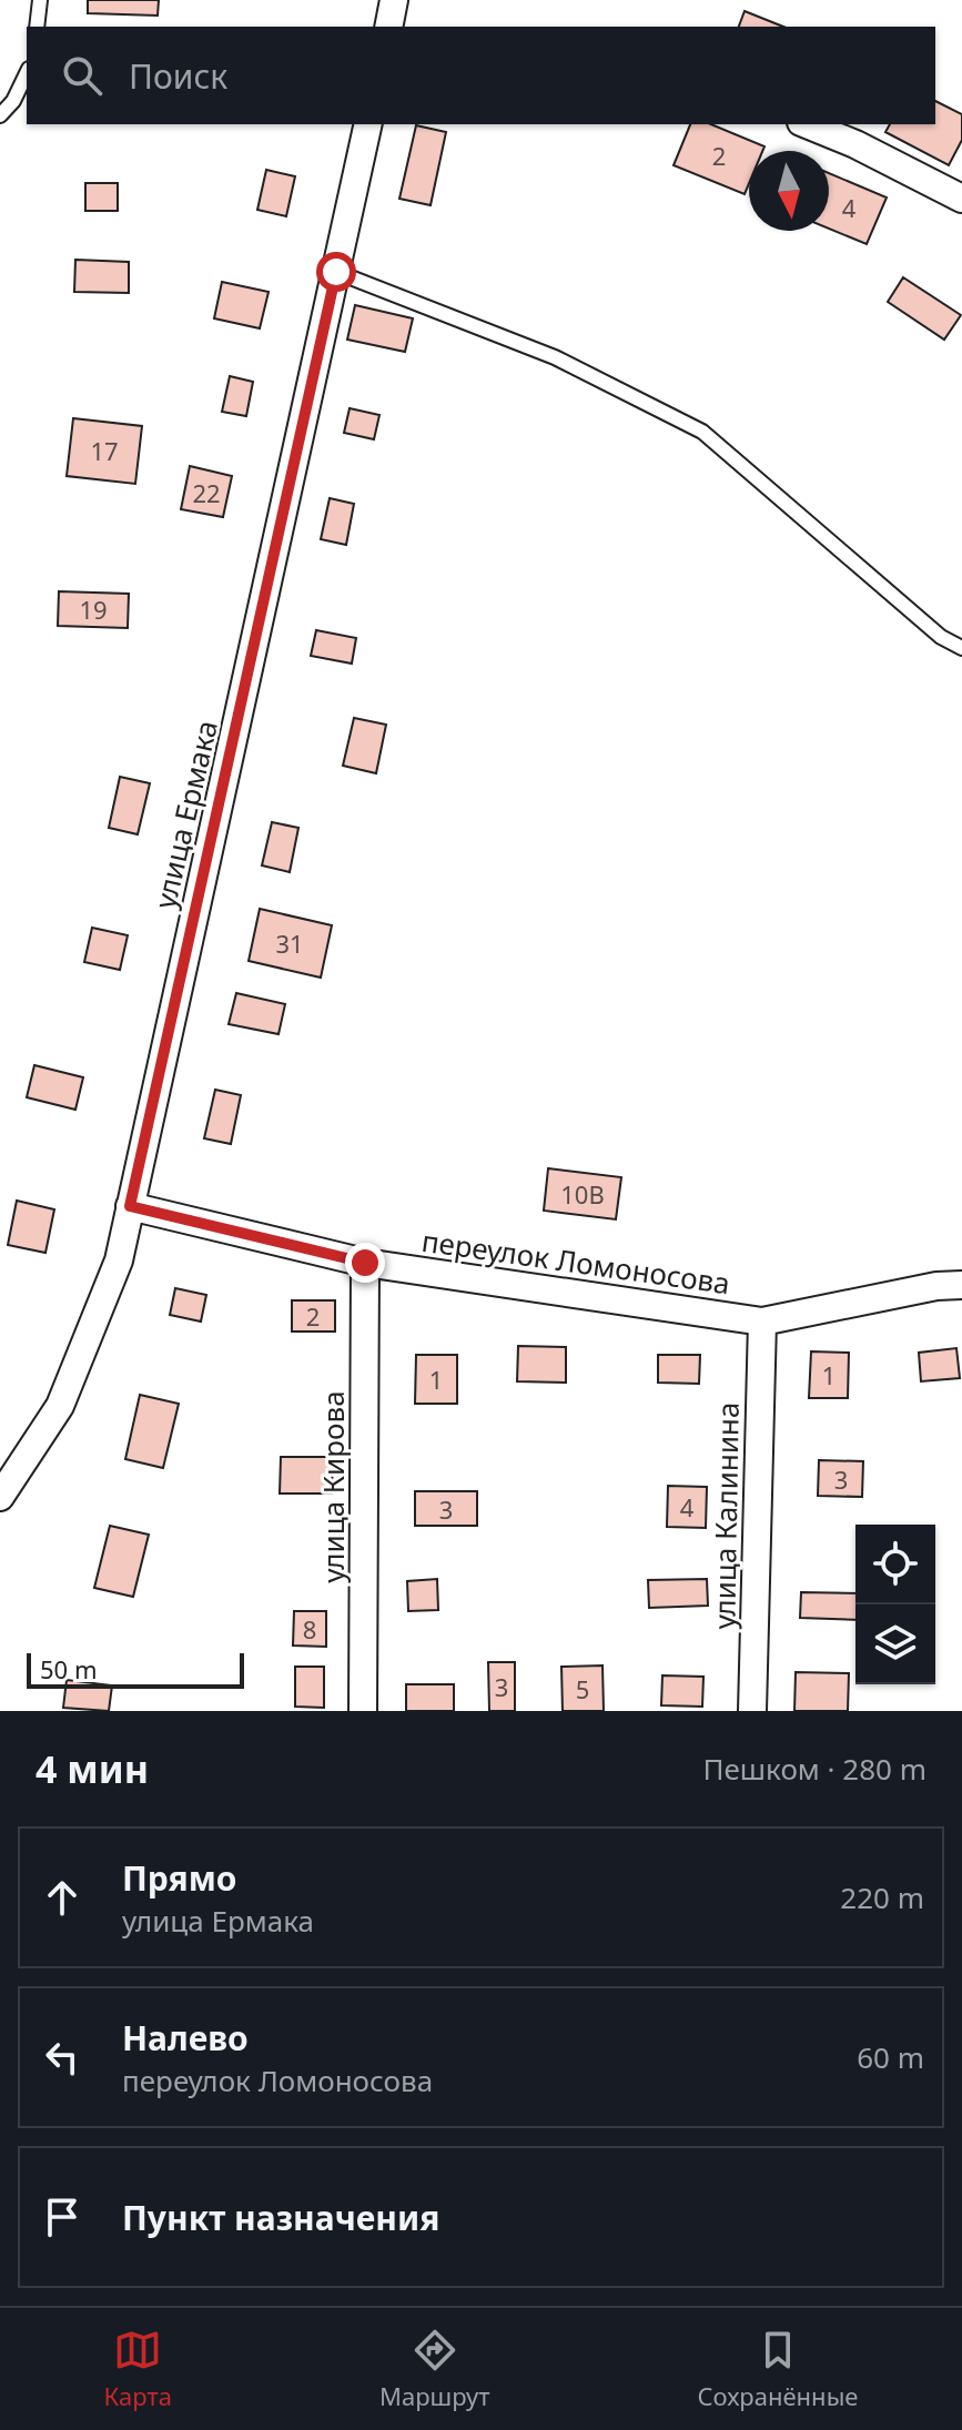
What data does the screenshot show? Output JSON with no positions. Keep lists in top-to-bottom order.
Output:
{
  "streets": {
    "street": [
      "улица Ермака",
      "переулок Ломоносова",
      "улица Кирова",
      "улица Калинина"
    ]
  },
  "crossings": [
    ["улица Ермака", "переулок Ломоносова"],
    ["переулок Ломоносова", "улица Кирова"],
    ["переулок Ломоносова", "улица Калинина"]
  ],
  "house_numbers": [
    "2",
    "4",
    "17",
    "22",
    "19",
    "31",
    "10В",
    "2",
    "1",
    "1",
    "3",
    "4",
    "3",
    "8",
    "3",
    "5"
  ],
  "scale_bar": "50 m",
  "north": "bottom",
  "page": {
    "search": "Поиск",
    "scale": "50 m",
    "heading": ["4 мин", "Пешком · 280 m"],
    "list": [
      ["Прямо", "улица Ермака", "220 m"],
      ["Налево", "переулок Ломоносова", "60 m"],
      "Пункт назначения"
    ],
    "nav": ["Карта", "Маршрут", "Сохранённые"]
  }
}
